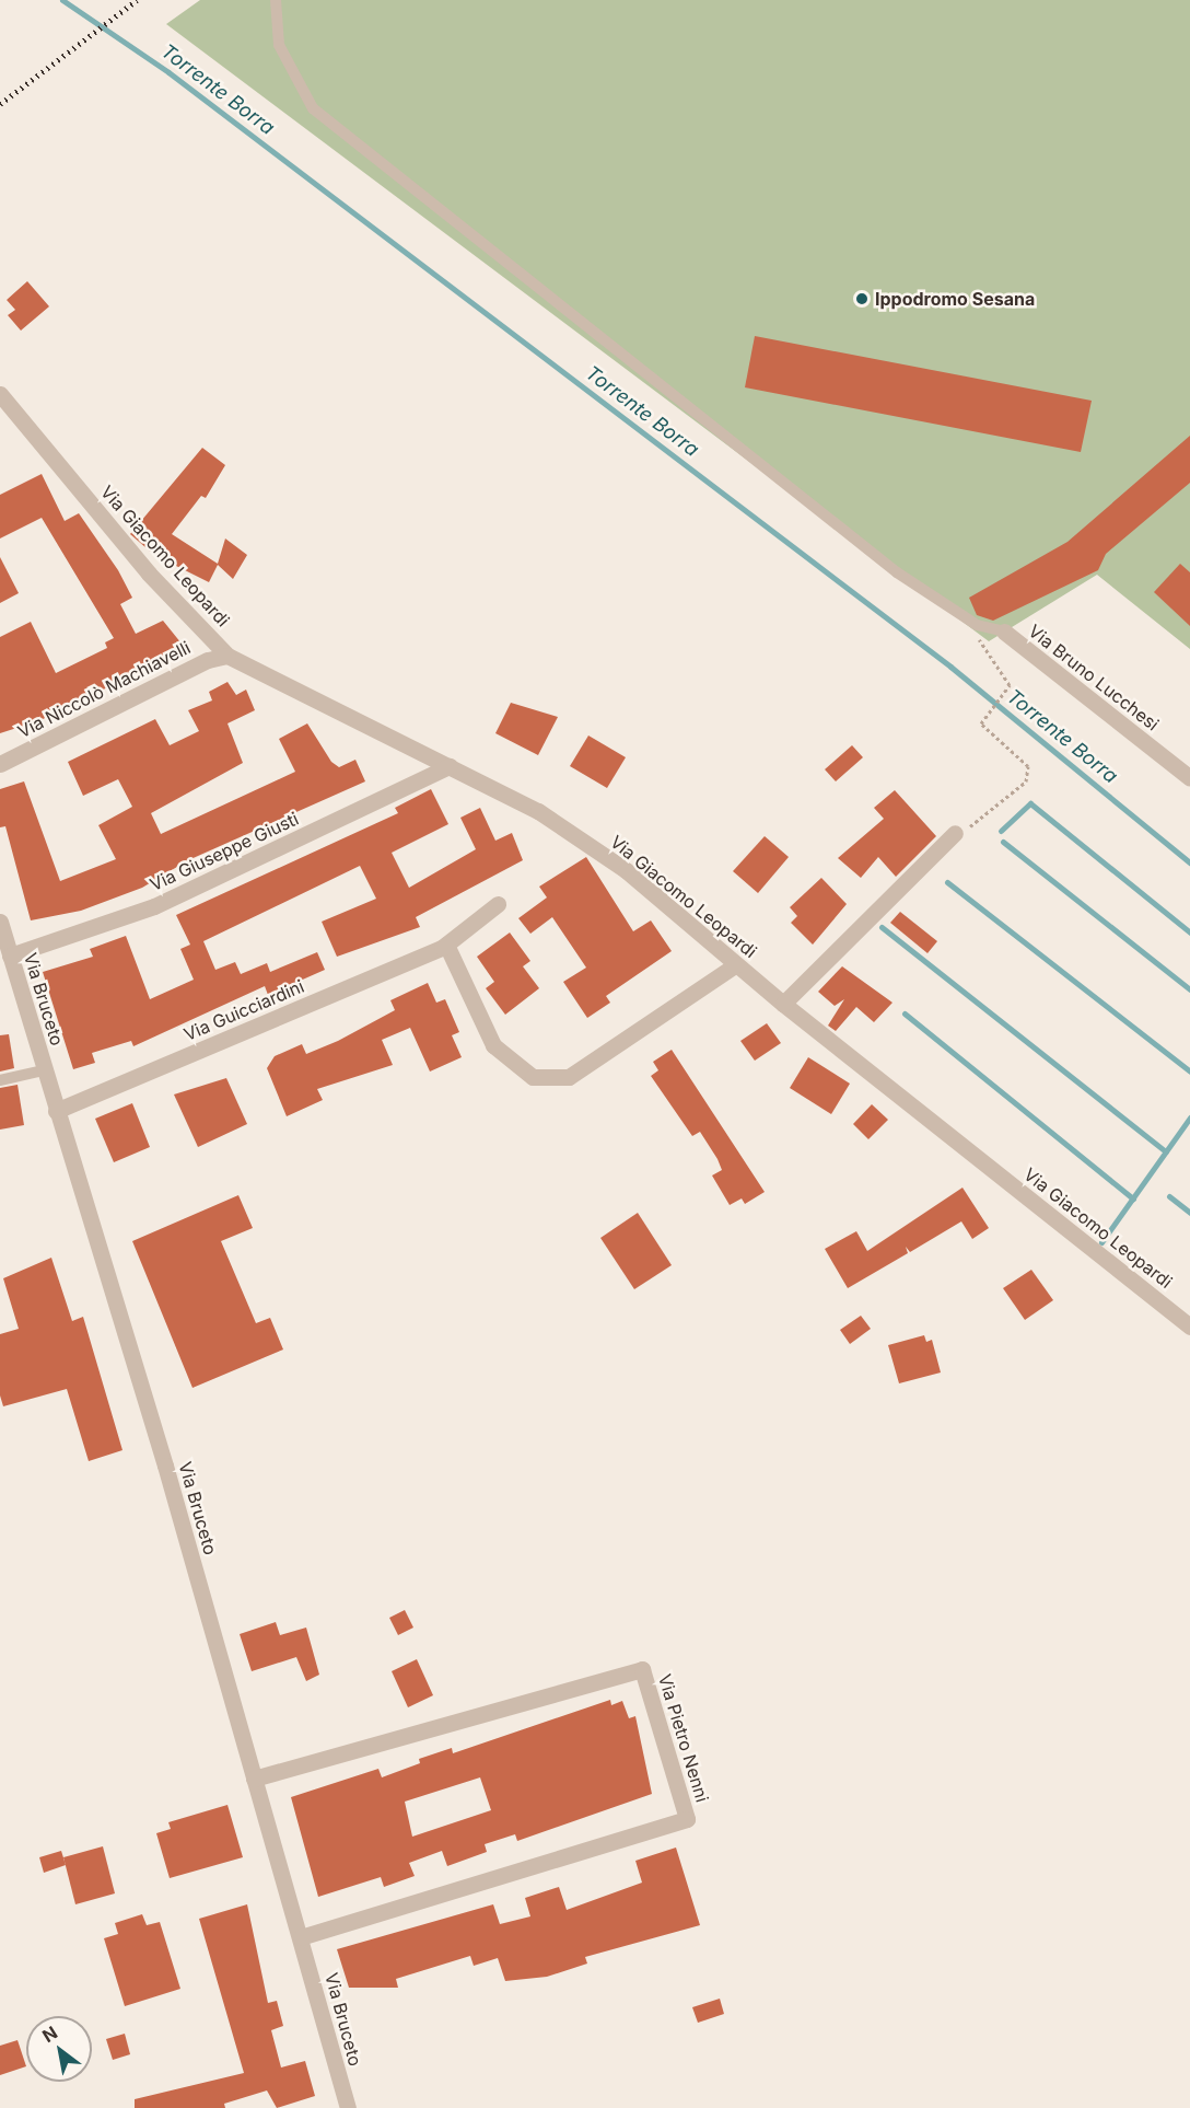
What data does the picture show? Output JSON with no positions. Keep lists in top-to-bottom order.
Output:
{
  "streets": {
    "street": [
      "Via Giacomo Leopardi",
      "Via Bruno Lucchesi",
      "Via Niccolò Machiavelli",
      "Via Giuseppe Giusti",
      "Via Bruceto",
      "Via Guicciardini",
      "Via Pietro Nenni"
    ]
  },
  "crossings": [
    ["Via Giacomo Leopardi", "Via Niccolò Machiavelli"],
    ["Via Giacomo Leopardi", "Via Giuseppe Giusti"],
    ["Via Giuseppe Giusti", "Via Bruceto"],
    ["Via Bruceto", "Via Guicciardini"],
    ["Via Bruceto", "Via Pietro Nenni"]
  ],
  "water": ["Torrente Borra"],
  "places": ["Ippodromo Sesana"],
  "north": "top left"
}
